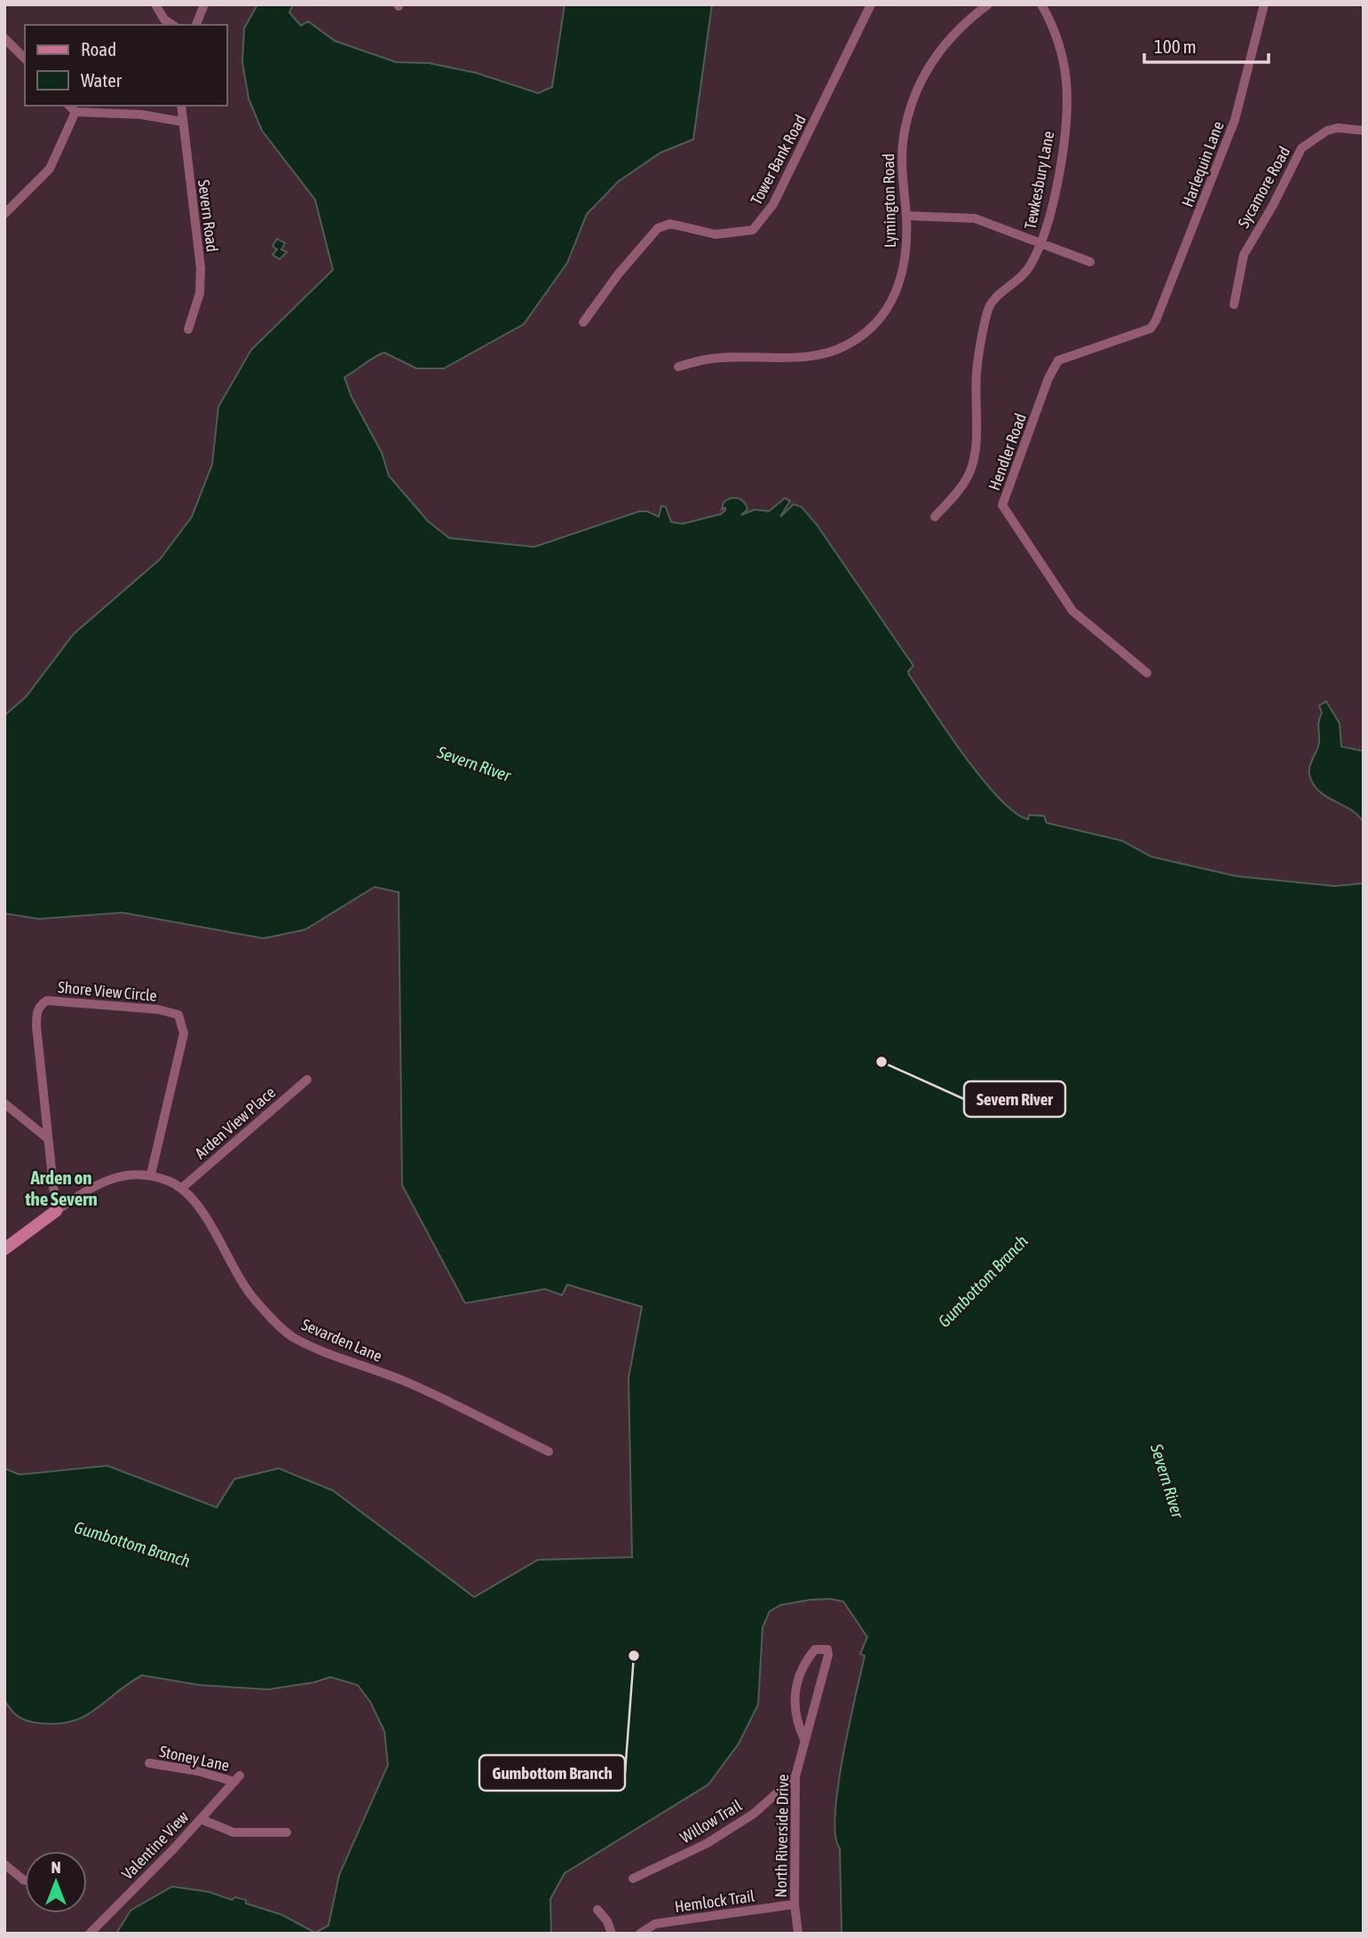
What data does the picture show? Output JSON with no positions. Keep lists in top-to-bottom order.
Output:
{
  "streets": {
    "street": [
      "Tower Bank Road",
      "Harlequin Lane",
      "Tewkesbury Lane",
      "Sycamore Road",
      "Lymington Road",
      "Severn Road",
      "Hendler Road",
      "Shore View Circle",
      "Arden View Place",
      "Sevarden Lane",
      "Stoney Lane",
      "Willow Trail",
      "North Riverside Drive",
      "Valentine View",
      "Hemlock Trail"
    ]
  },
  "crossings": [
    ["Harlequin Lane", "Hendler Road"],
    ["Arden View Place", "Sevarden Lane"],
    ["Stoney Lane", "Valentine View"],
    ["Willow Trail", "North Riverside Drive"],
    ["North Riverside Drive", "Hemlock Trail"]
  ],
  "districts": ["Arden on the Severn"],
  "water": ["Severn River", "Gumbottom Branch"],
  "places": ["Severn River", "Gumbottom Branch"],
  "legend": ["Road", "Water"],
  "scale_bar": "100 m",
  "north": "top"
}
